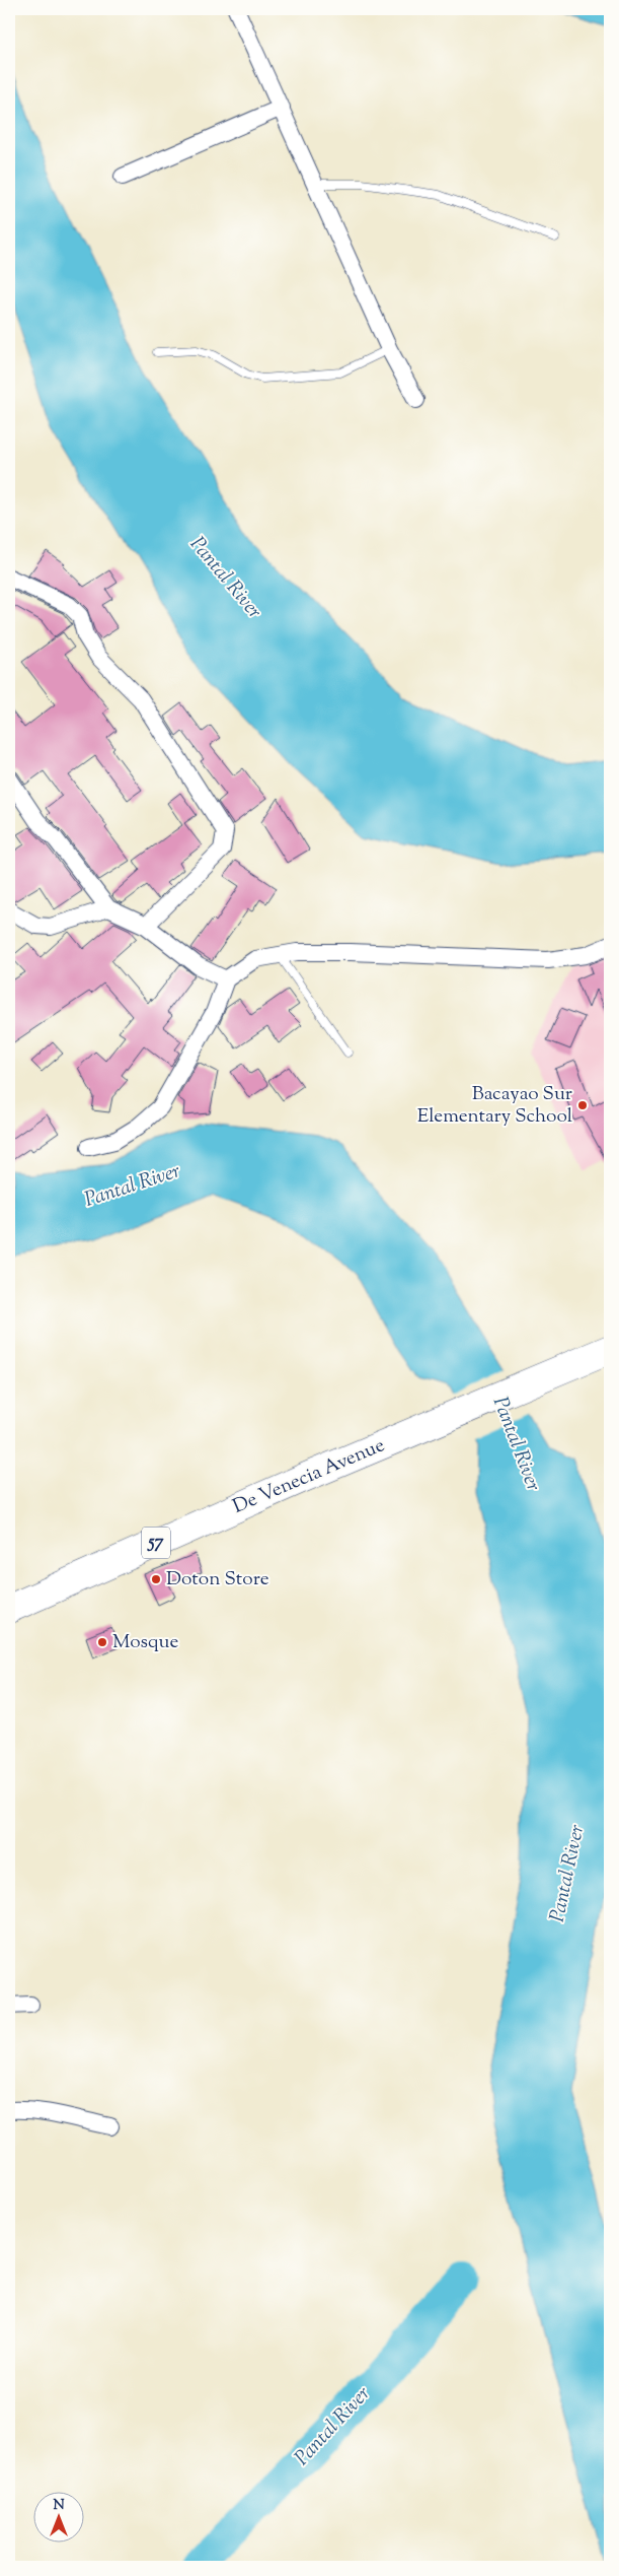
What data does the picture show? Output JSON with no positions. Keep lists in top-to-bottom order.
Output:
{
  "streets": {
    "highway": ["De Venecia Avenue", "57"]
  },
  "water": ["Pantal River"],
  "places": ["Bacayao Sur Elementary School", "Doton Store", "Mosque"],
  "north": "top"
}
